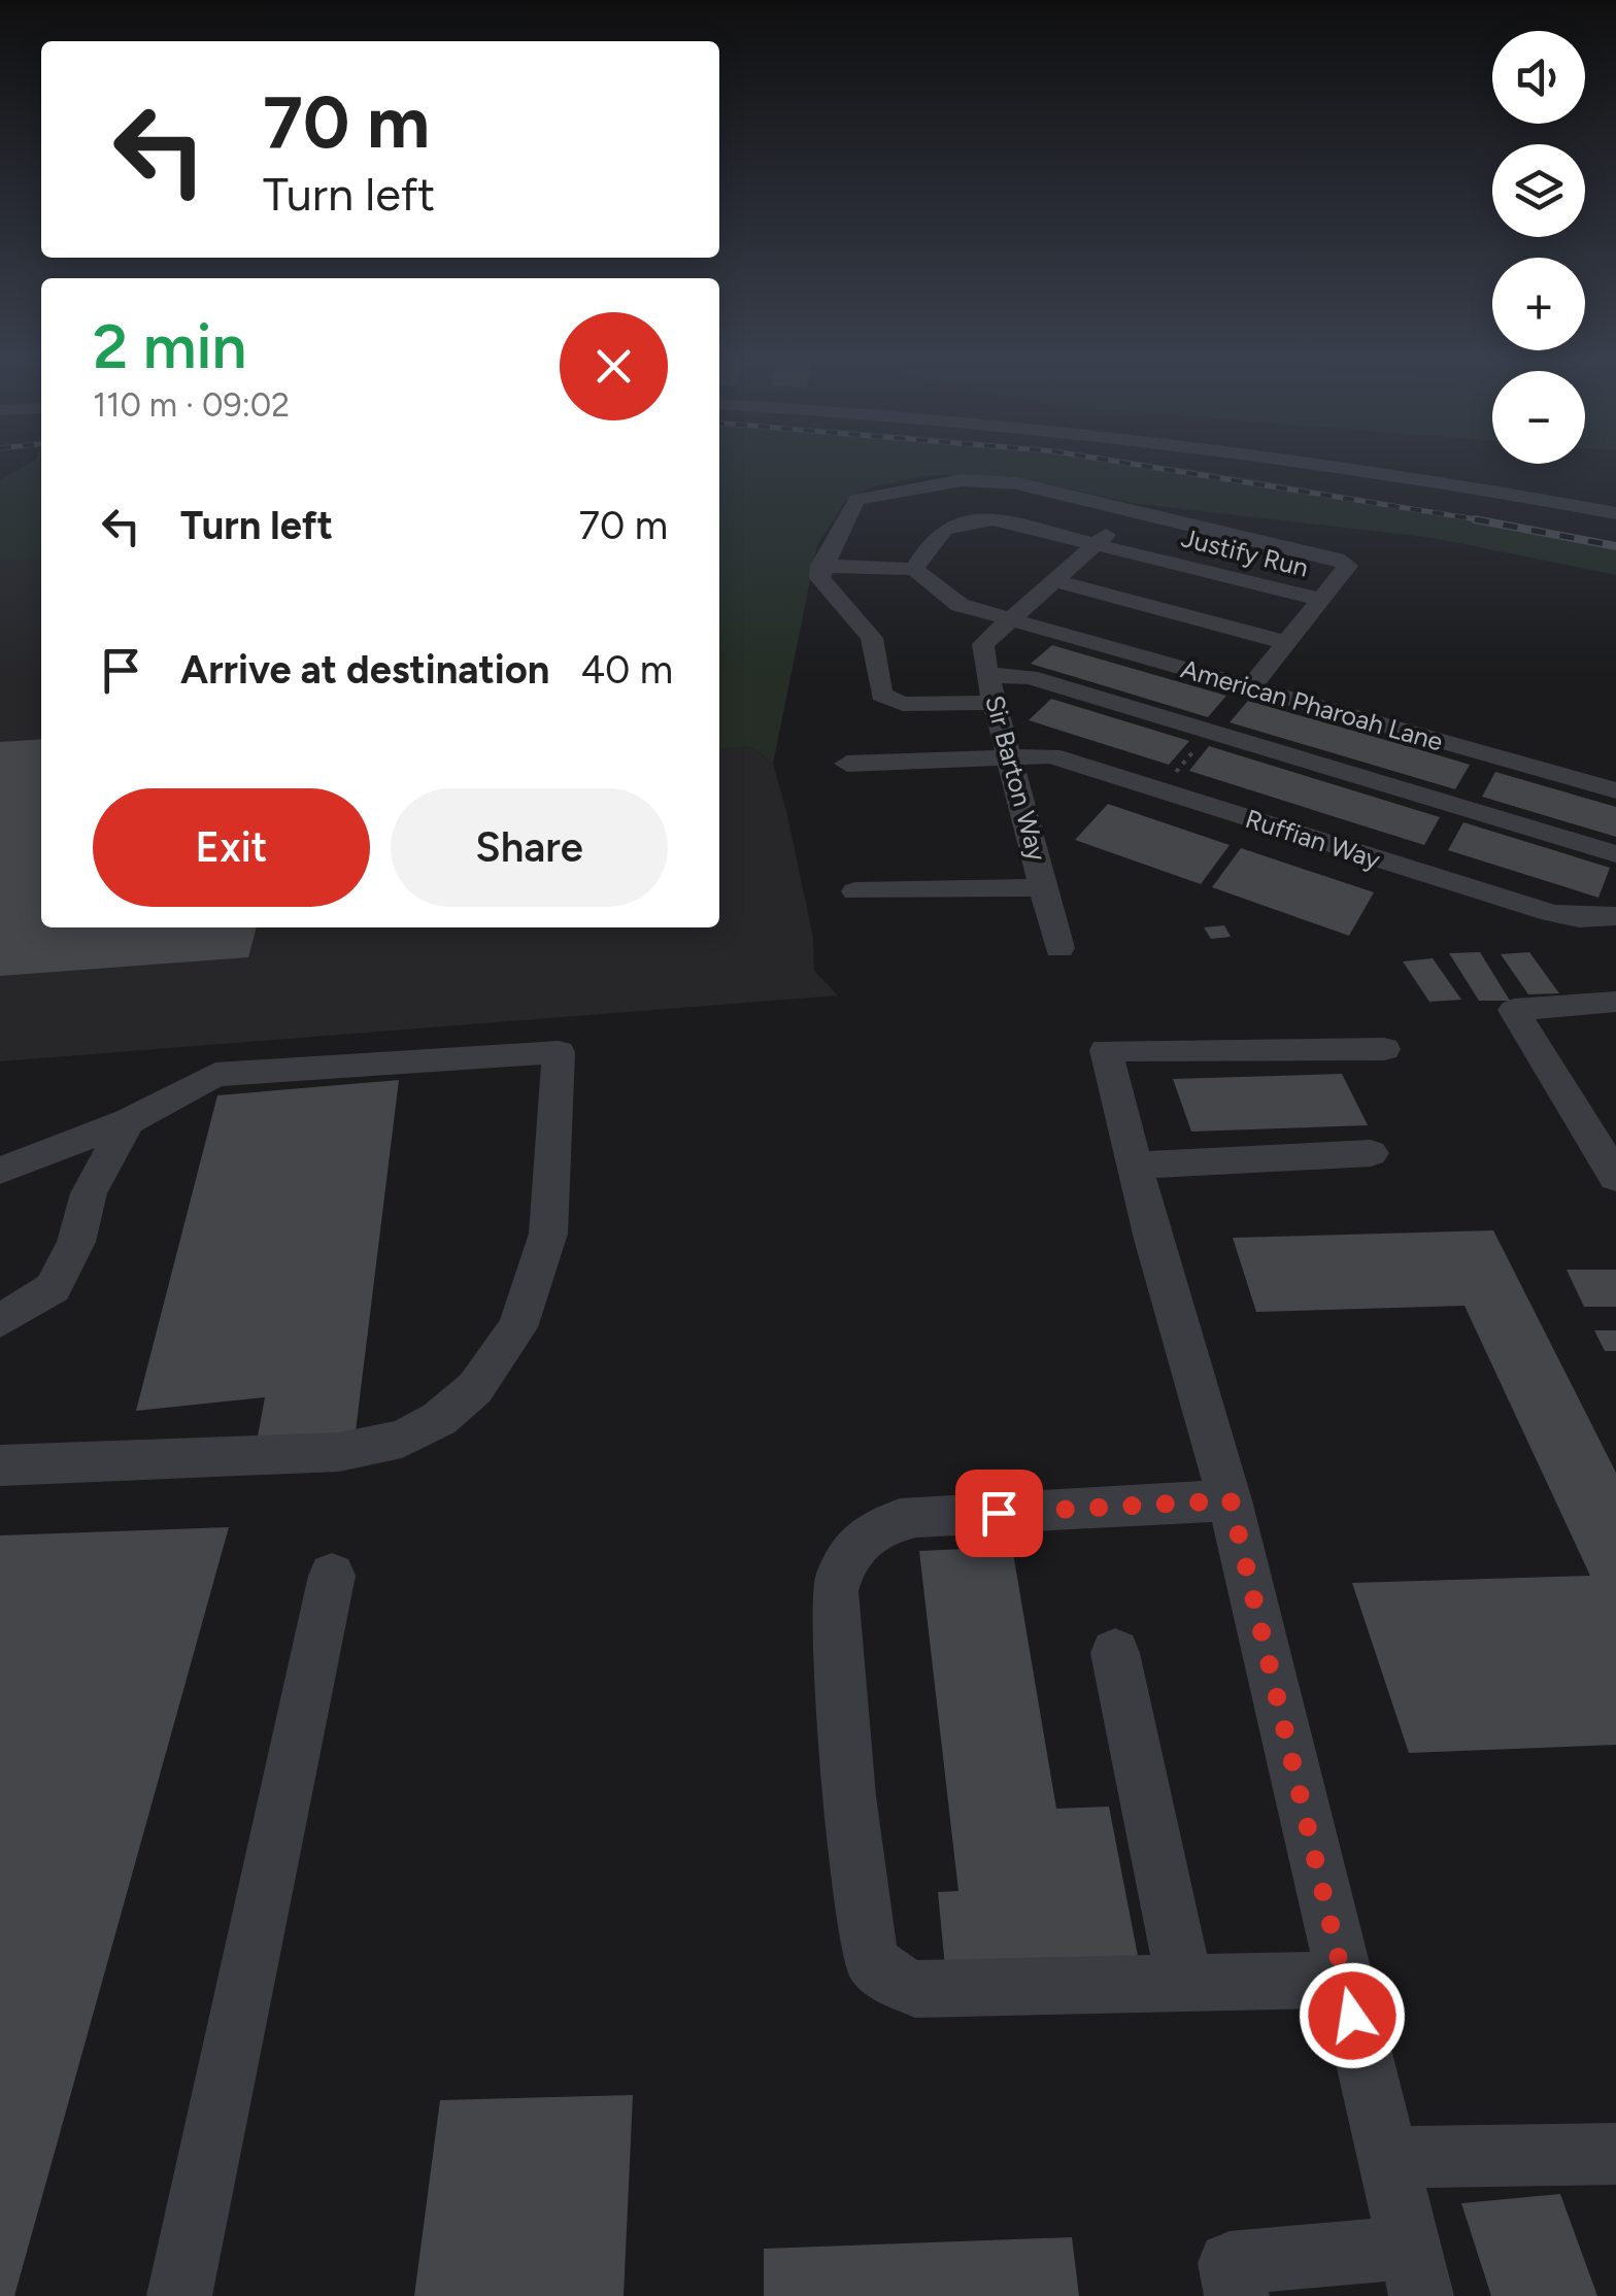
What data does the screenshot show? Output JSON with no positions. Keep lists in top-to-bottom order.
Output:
{
  "streets": {
    "street": [
      "Justify Run",
      "American Pharoah Lane",
      "Sir Barton Way",
      "Ruffian Way"
    ]
  },
  "crossings": [
    ["Justify Run", "American Pharoah Lane"],
    ["American Pharoah Lane", "Sir Barton Way"],
    ["Sir Barton Way", "Ruffian Way"]
  ],
  "page": {
    "map_buttons": ["+", "−"],
    "turn": ["70 m", "Turn left"],
    "heading": ["2 min", "110 m · 09:02"],
    "list": [
      {
        "name": "Turn left",
        "value": "70 m"
      },
      {
        "name": "Arrive at destination",
        "value": "40 m"
      }
    ],
    "buttons": ["Exit", "Share"]
  }
}
